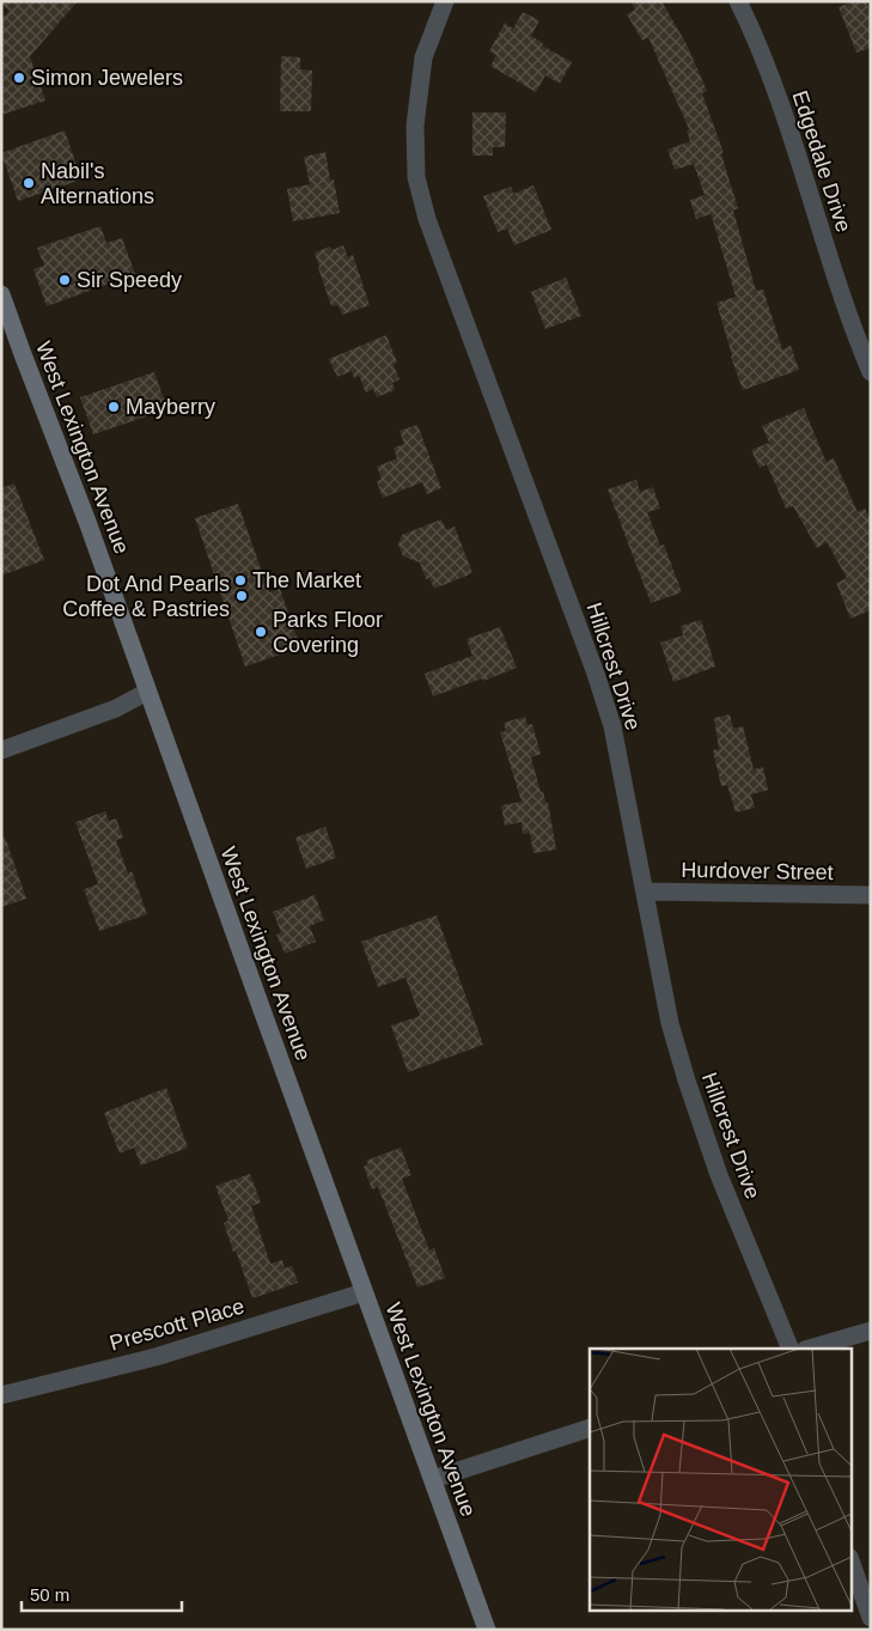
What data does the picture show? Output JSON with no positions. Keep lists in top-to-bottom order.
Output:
{
  "streets": {
    "street": [
      "Edgedale Drive",
      "West Lexington Avenue",
      "Hillcrest Drive",
      "Hurdover Street",
      "Prescott Place"
    ]
  },
  "crossings": [
    ["West Lexington Avenue", "Prescott Place"],
    ["Hillcrest Drive", "Hurdover Street"]
  ],
  "places": [
    "Simon Jewelers",
    "Nabil's Alternations",
    "Sir Speedy",
    "Mayberry",
    "The Market",
    "Dot And Pearls Coffee & Pastries",
    "Parks Floor Covering"
  ],
  "scale_bar": "50 m"
}
